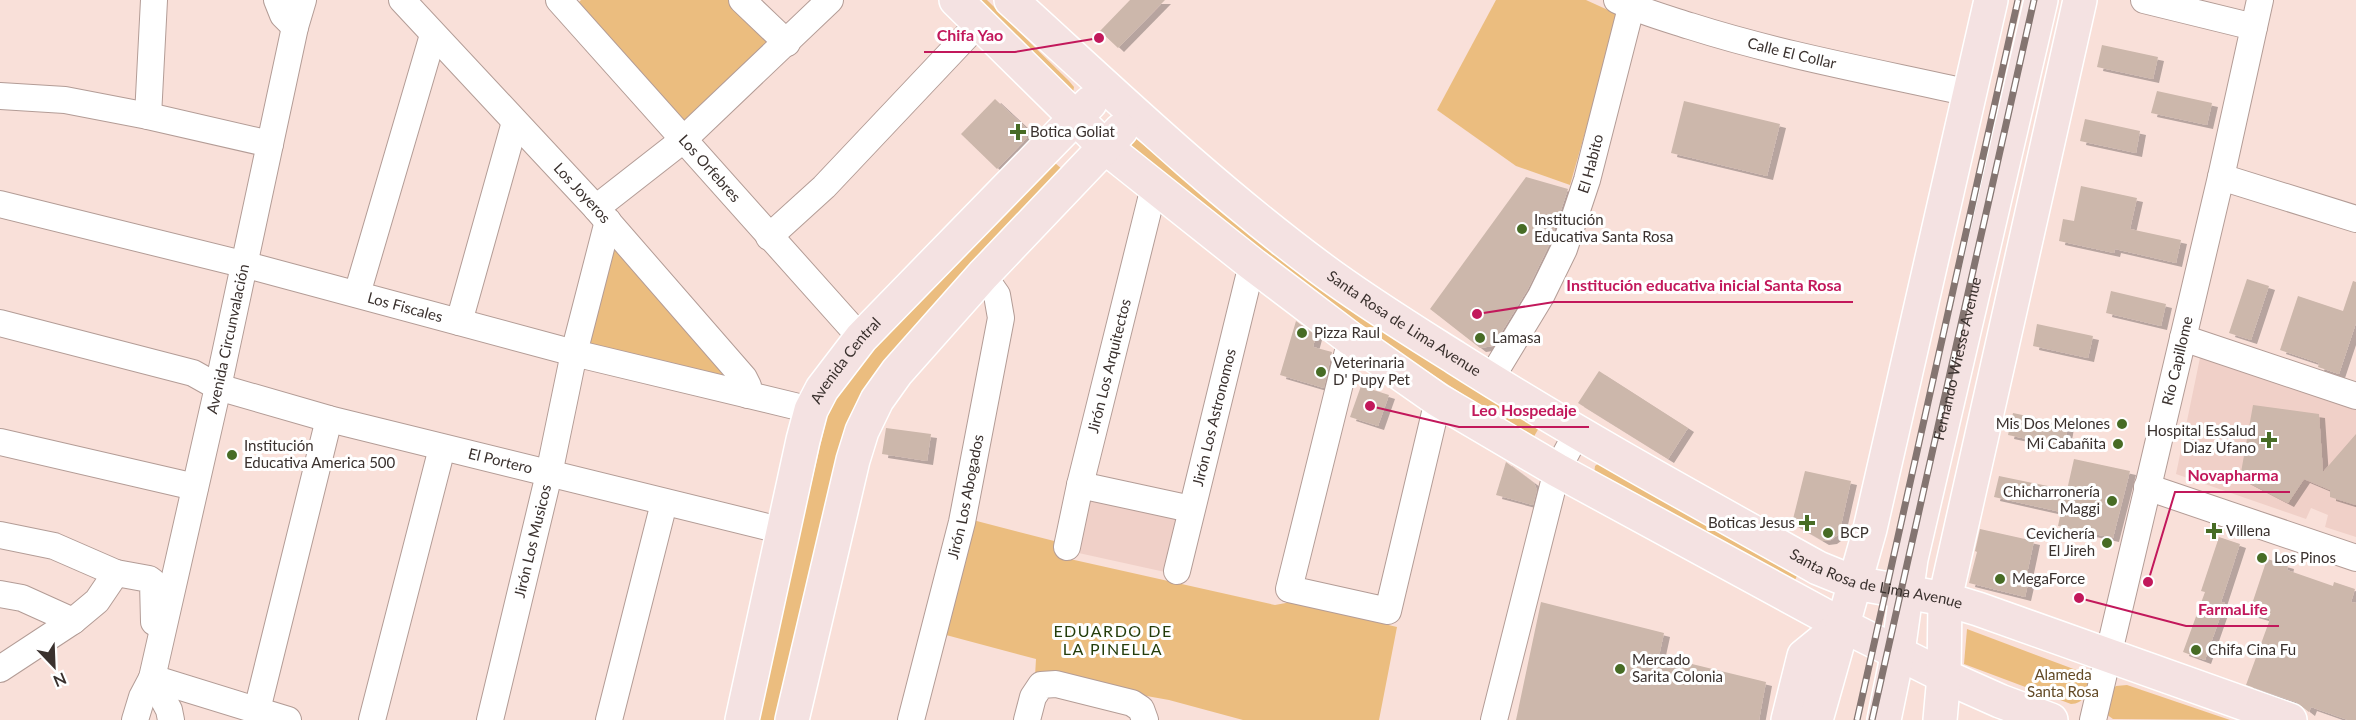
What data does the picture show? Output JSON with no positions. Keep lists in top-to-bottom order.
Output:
{
  "streets": {
    "main road": ["Santa Rosa de Lima Avenue", "Fernando Wiesse Avenue", "Avenida Central"],
    "street": [
      "Calle El Collar",
      "El Habito",
      "Los Orfebres",
      "Los Joyeros",
      "Los Fiscales",
      "Avenida Circunvalación",
      "Río Capillome",
      "Jirón Los Arquitectos",
      "Jirón Los Astronomos",
      "El Portero",
      "Jirón Los Abogados",
      "Jirón Los Musicos"
    ]
  },
  "crossings": [
    ["Calle El Collar", "El Habito"],
    ["El Habito", "Santa Rosa de Lima Avenue"],
    ["Los Orfebres", "Avenida Central"],
    ["Los Joyeros", "Los Fiscales"],
    ["Los Joyeros", "Jirón Los Musicos"],
    ["Los Fiscales", "Avenida Circunvalación"],
    ["Los Fiscales", "Avenida Central"],
    ["Los Fiscales", "Jirón Los Musicos"],
    ["Santa Rosa de Lima Avenue", "Fernando Wiesse Avenue"],
    ["Santa Rosa de Lima Avenue", "Río Capillome"],
    ["Santa Rosa de Lima Avenue", "Avenida Central"],
    ["Avenida Circunvalación", "El Portero"],
    ["Avenida Central", "El Portero"],
    ["El Portero", "Jirón Los Musicos"]
  ],
  "districts": ["EDUARDO DE LA PINELLA"],
  "parks": ["Alameda Santa Rosa"],
  "places": {
    "other": [
      "Chifa Yao",
      "Institución Educativa Santa Rosa",
      "Institución educativa inicial Santa Rosa",
      "Pizza Raul",
      "Lamasa",
      "Veterinaria D' Pupy Pet",
      "Leo Hospedaje",
      "Mis Dos Melones",
      "Mi Cabañita",
      "Institución Educativa America 500",
      "Chicharronería Maggi",
      "BCP",
      "Cevichería El Jireh",
      "Los Pinos",
      "MegaForce",
      "Novapharma",
      "FarmaLife",
      "Chifa Cina Fu",
      "Mercado Sarita Colonia"
    ],
    "health": [
      "Botica Goliat",
      "Hospital EsSalud Diaz Ufano",
      "Boticas Jesus",
      "Villena"
    ]
  },
  "north": "bottom right"
}
